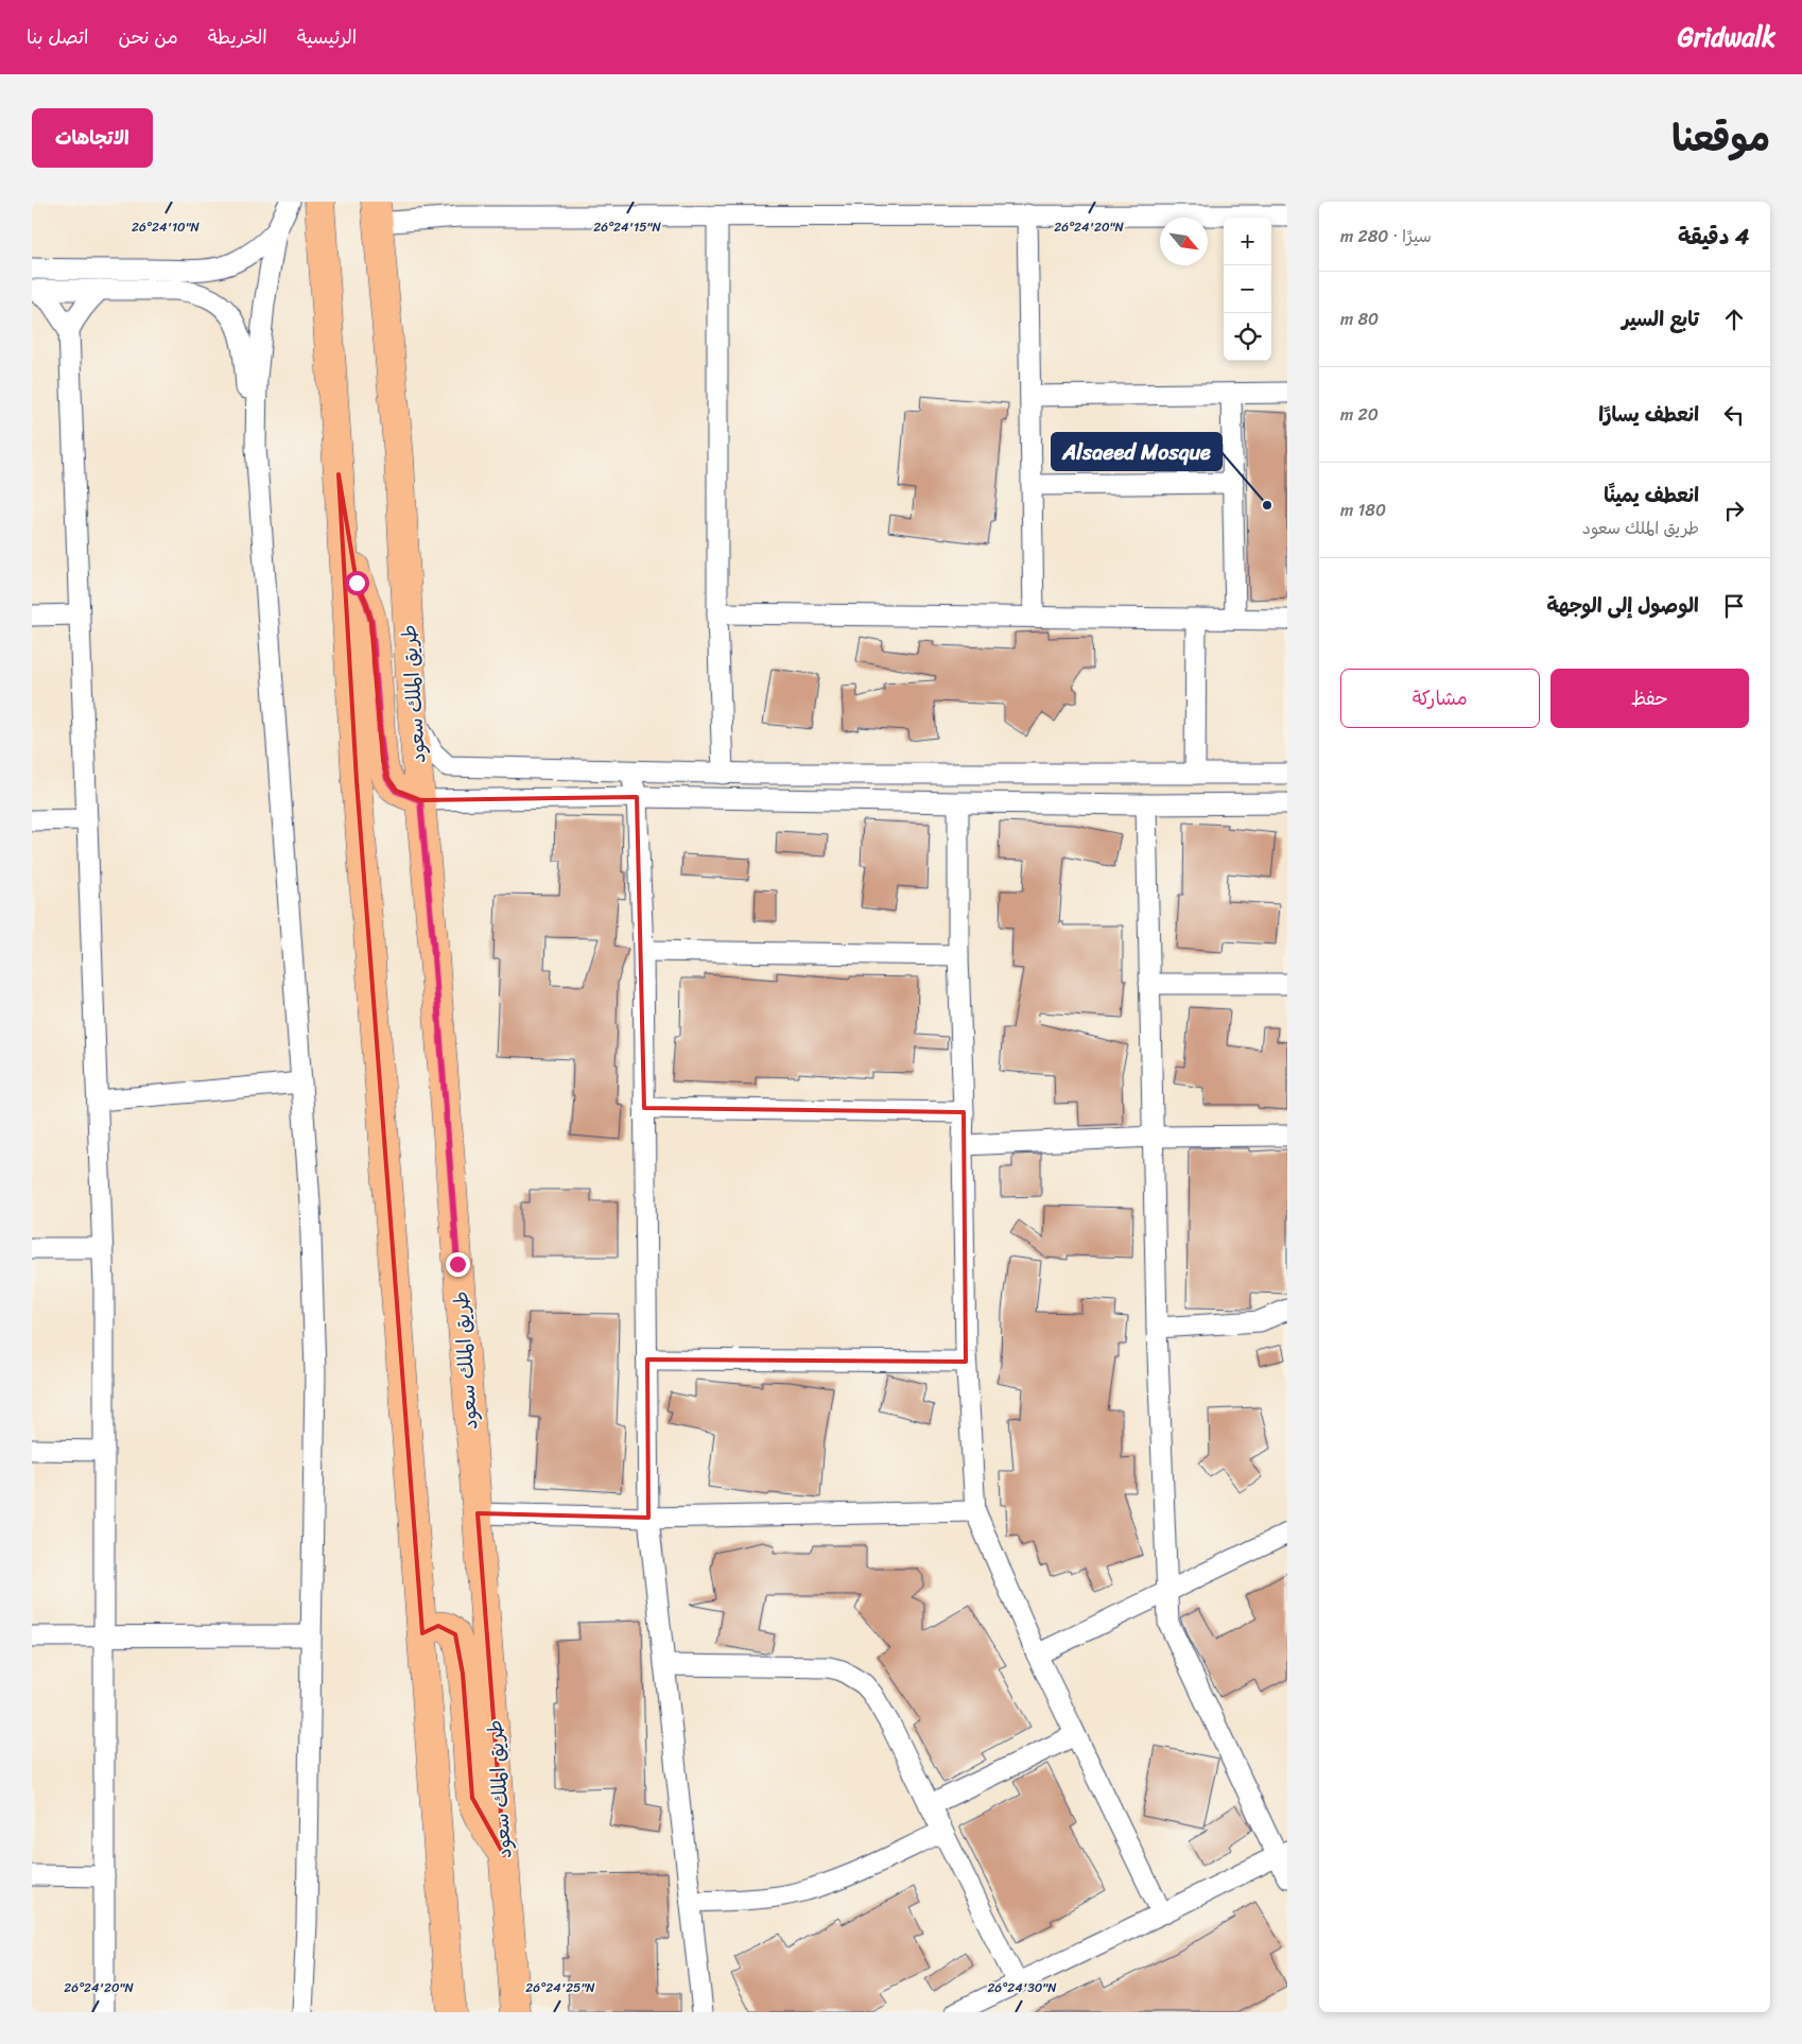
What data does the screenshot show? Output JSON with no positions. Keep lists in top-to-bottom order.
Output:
{
  "streets": {
    "main road": ["طريق الملك سعود"]
  },
  "places": ["Alsaeed Mosque"],
  "north": "bottom right",
  "page": {
    "header": "Gridwalk",
    "nav": [
      "الرئيسية",
      "الخريطة",
      "من نحن",
      "اتصل بنا"
    ],
    "title": "موقعنا",
    "buttons": [
      "الاتجاهات",
      ["حفظ", "مشاركة"]
    ],
    "heading": ["4 دقيقة", "سيرًا · 280 m"],
    "map_buttons": ["+", "−"],
    "list": [
      ["تابع السير", "80 m"],
      ["انعطف يسارًا", "20 m"],
      ["انعطف يمينًا", "طريق الملك سعود", "180 m"],
      "الوصول إلى الوجهة"
    ]
  },
  "coordinates": [
    "26°24'10\"N",
    "26°24'15\"N",
    "26°24'20\"N",
    "26°24'25\"N",
    "26°24'30\"N"
  ]
}
